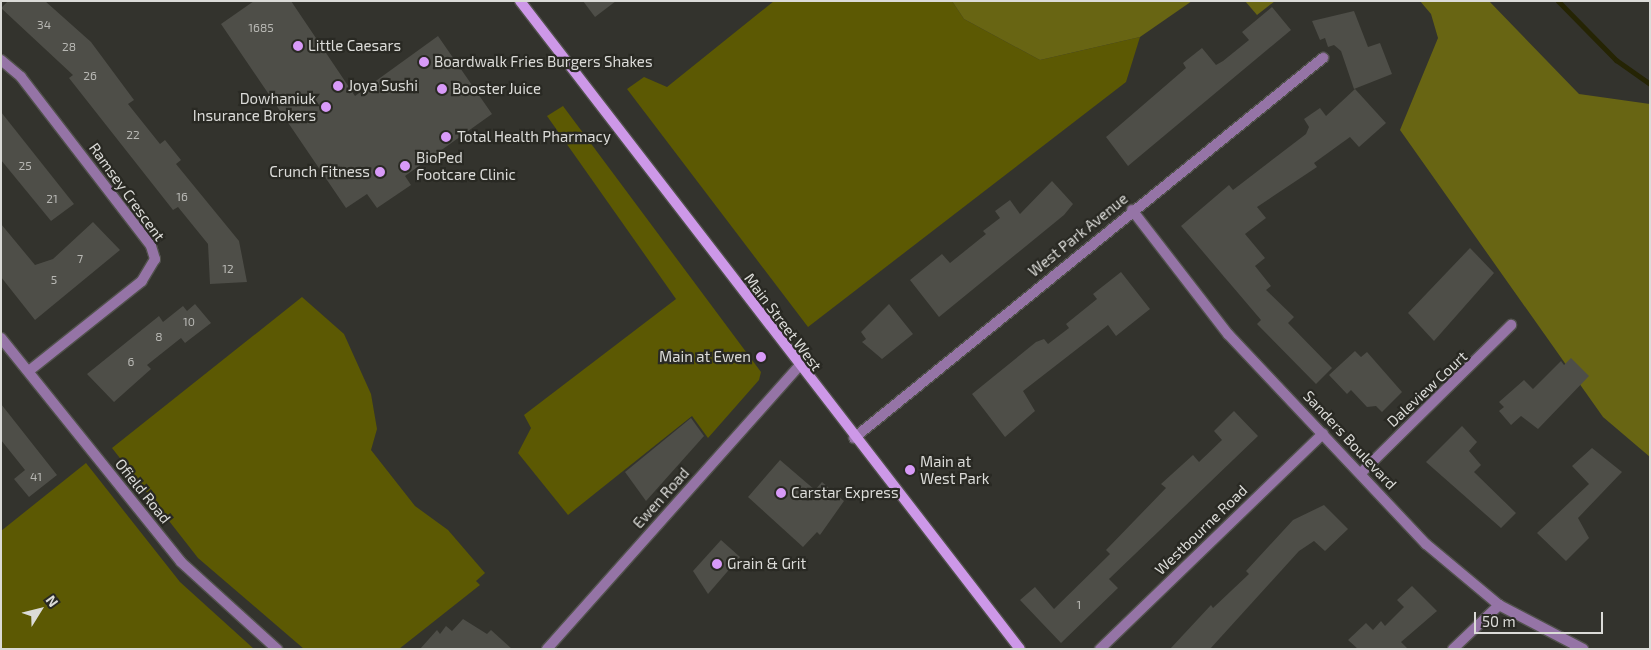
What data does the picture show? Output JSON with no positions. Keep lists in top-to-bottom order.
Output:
{
  "streets": {
    "main road": ["Main Street West"],
    "street": [
      "Ramsey Crescent",
      "West Park Avenue",
      "Daleview Court",
      "Sanders Boulevard",
      "Ofield Road",
      "Ewen Road",
      "Westbourne Road"
    ]
  },
  "crossings": [
    ["Ramsey Crescent", "Ofield Road"],
    ["West Park Avenue", "Main Street West"],
    ["West Park Avenue", "Sanders Boulevard"],
    ["Main Street West", "Ewen Road"],
    ["Daleview Court", "Sanders Boulevard"],
    ["Sanders Boulevard", "Westbourne Road"]
  ],
  "places": [
    "Little Caesars",
    "Boardwalk Fries Burgers Shakes",
    "Joya Sushi",
    "Booster Juice",
    "Dowhaniuk Insurance Brokers",
    "Total Health Pharmacy",
    "BioPed Footcare Clinic",
    "Crunch Fitness",
    "Main at Ewen",
    "Main at West Park",
    "Carstar Express",
    "Grain & Grit"
  ],
  "house_numbers": [
    "34",
    "1685",
    "28",
    "26",
    "22",
    "25",
    "16",
    "21",
    "7",
    "12",
    "5",
    "10",
    "8",
    "6",
    "41",
    "1"
  ],
  "scale_bar": "50 m",
  "north": "top right"
}
